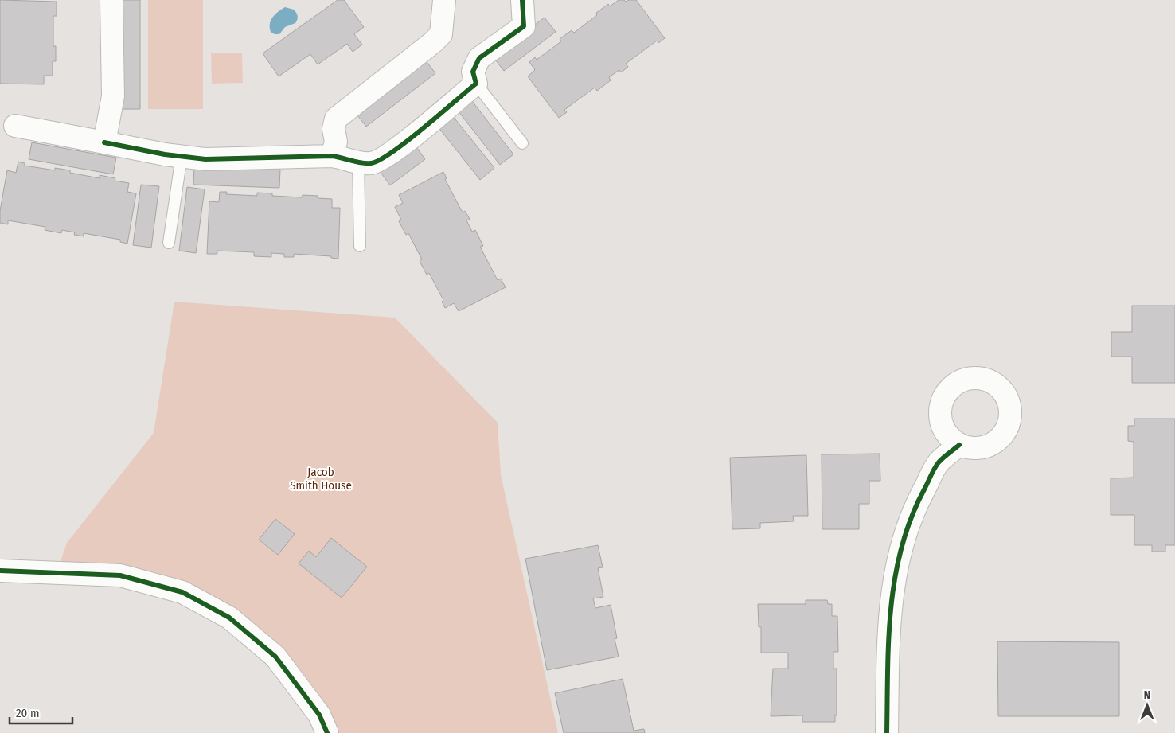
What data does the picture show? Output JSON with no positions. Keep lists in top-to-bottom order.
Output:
{
  "parks": ["Jacob Smith House"],
  "scale_bar": "20 m",
  "north": "top"
}
